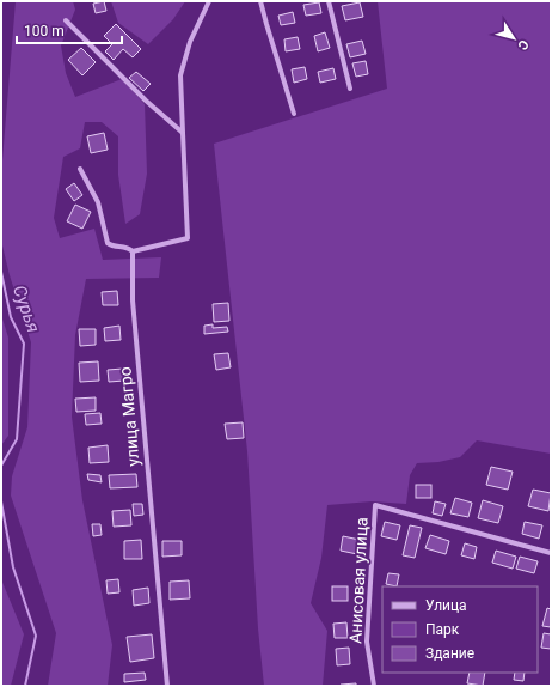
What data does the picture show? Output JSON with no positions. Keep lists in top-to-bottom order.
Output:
{
  "streets": {
    "street": ["улица Магро", "Анисовая улица"]
  },
  "water": ["Сурья"],
  "legend": ["Улица", "Парк", "Здание"],
  "scale_bar": "100 m",
  "north": "bottom right"
}
